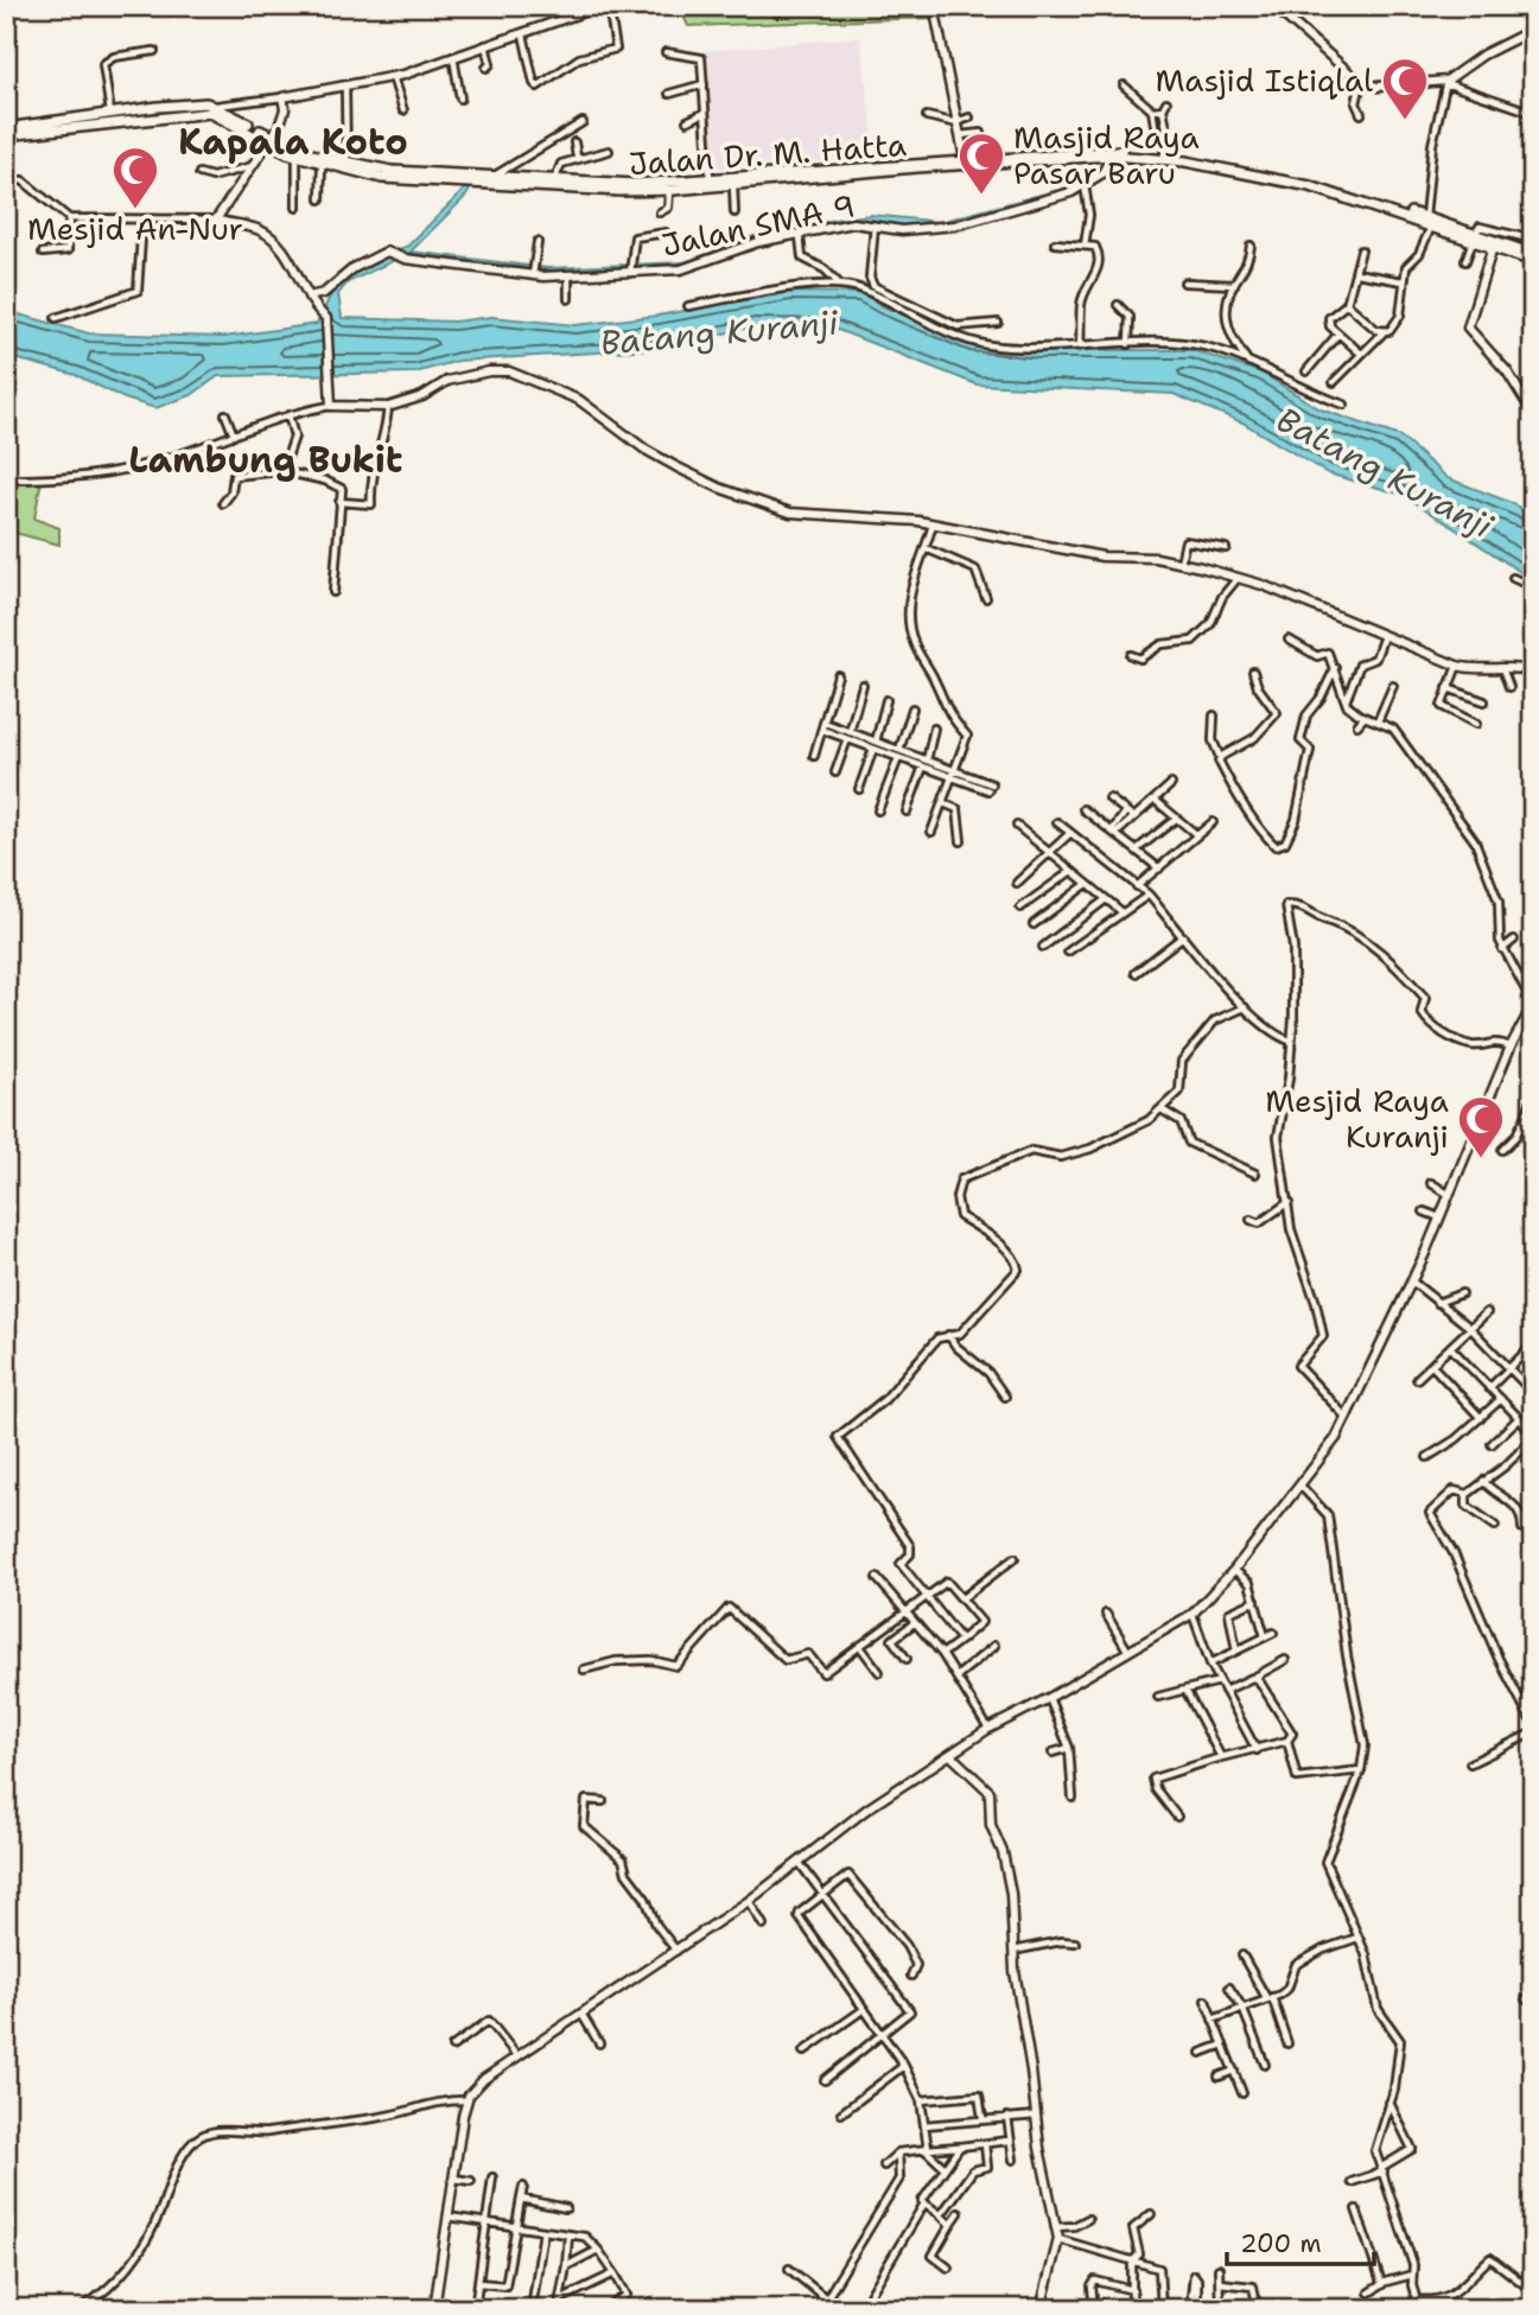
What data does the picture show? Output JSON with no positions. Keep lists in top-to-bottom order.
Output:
{
  "streets": {
    "main road": ["Jalan Dr. M. Hatta"],
    "street": ["Jalan SMA 9"]
  },
  "crossings": [
    ["Jalan Dr. M. Hatta", "Jalan SMA 9"]
  ],
  "districts": ["Kapala Koto", "Lambung Bukit"],
  "water": ["Batang Kuranji"],
  "places": {
    "mosque": [
      "Masjid Istiqlal",
      "Masjid Raya Pasar Baru",
      "Mesjid An-Nur",
      "Mesjid Raya Kuranji"
    ]
  },
  "scale_bar": "200 m"
}
